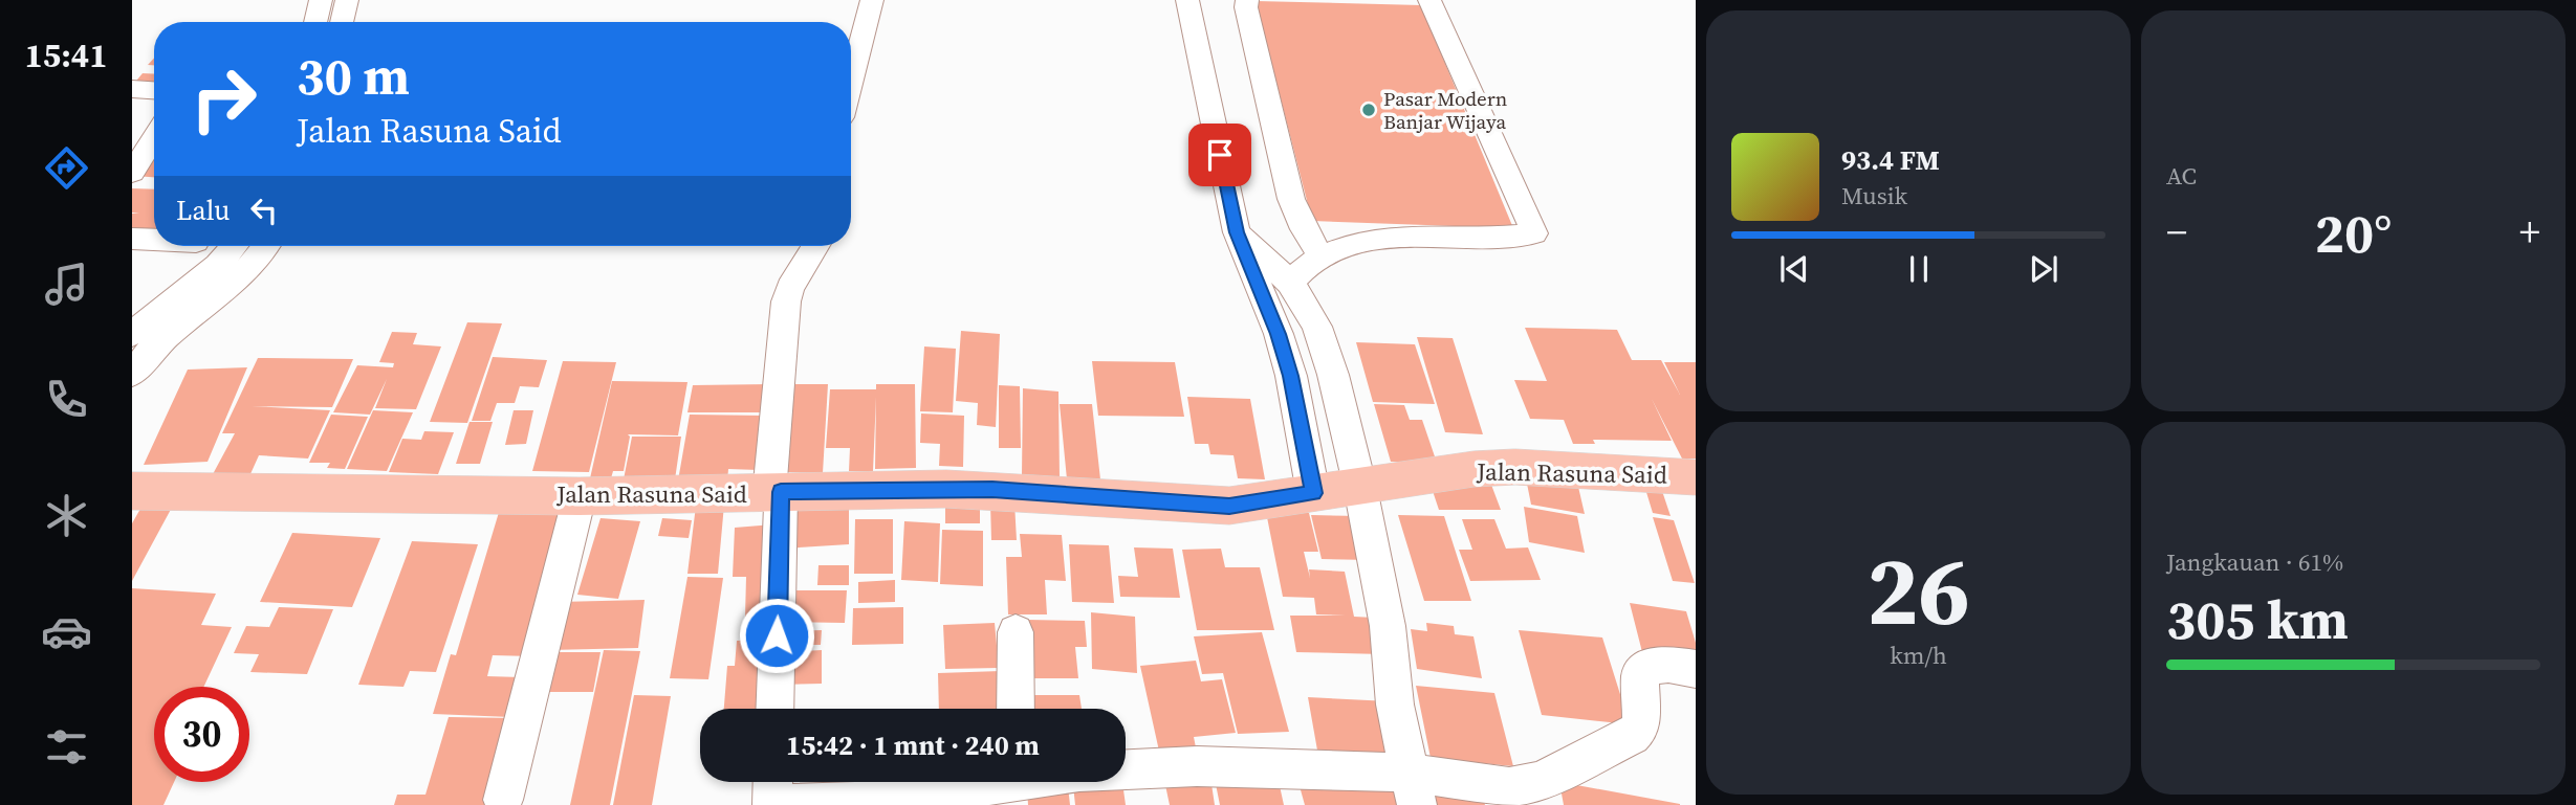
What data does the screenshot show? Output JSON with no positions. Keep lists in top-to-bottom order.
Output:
{
  "streets": {
    "main road": ["Jalan Rasuna Said"]
  },
  "places": ["Pasar Modern Banjar Wijaya"],
  "page": {
    "tabs": "15:41",
    "tile": [
      "AC",
      ["26", "km/h"],
      ["Jangkauan · 61%", "305 km"]
    ],
    "turn": ["30 m", "Jalan Rasuna Said"],
    "song": ["93.4 FM", "Musik"],
    "then": "Lalu",
    "heat": ["−", "20°", "+"],
    "limit": "30",
    "trip": "15:42 · 1 mnt · 240 m"
  }
}
